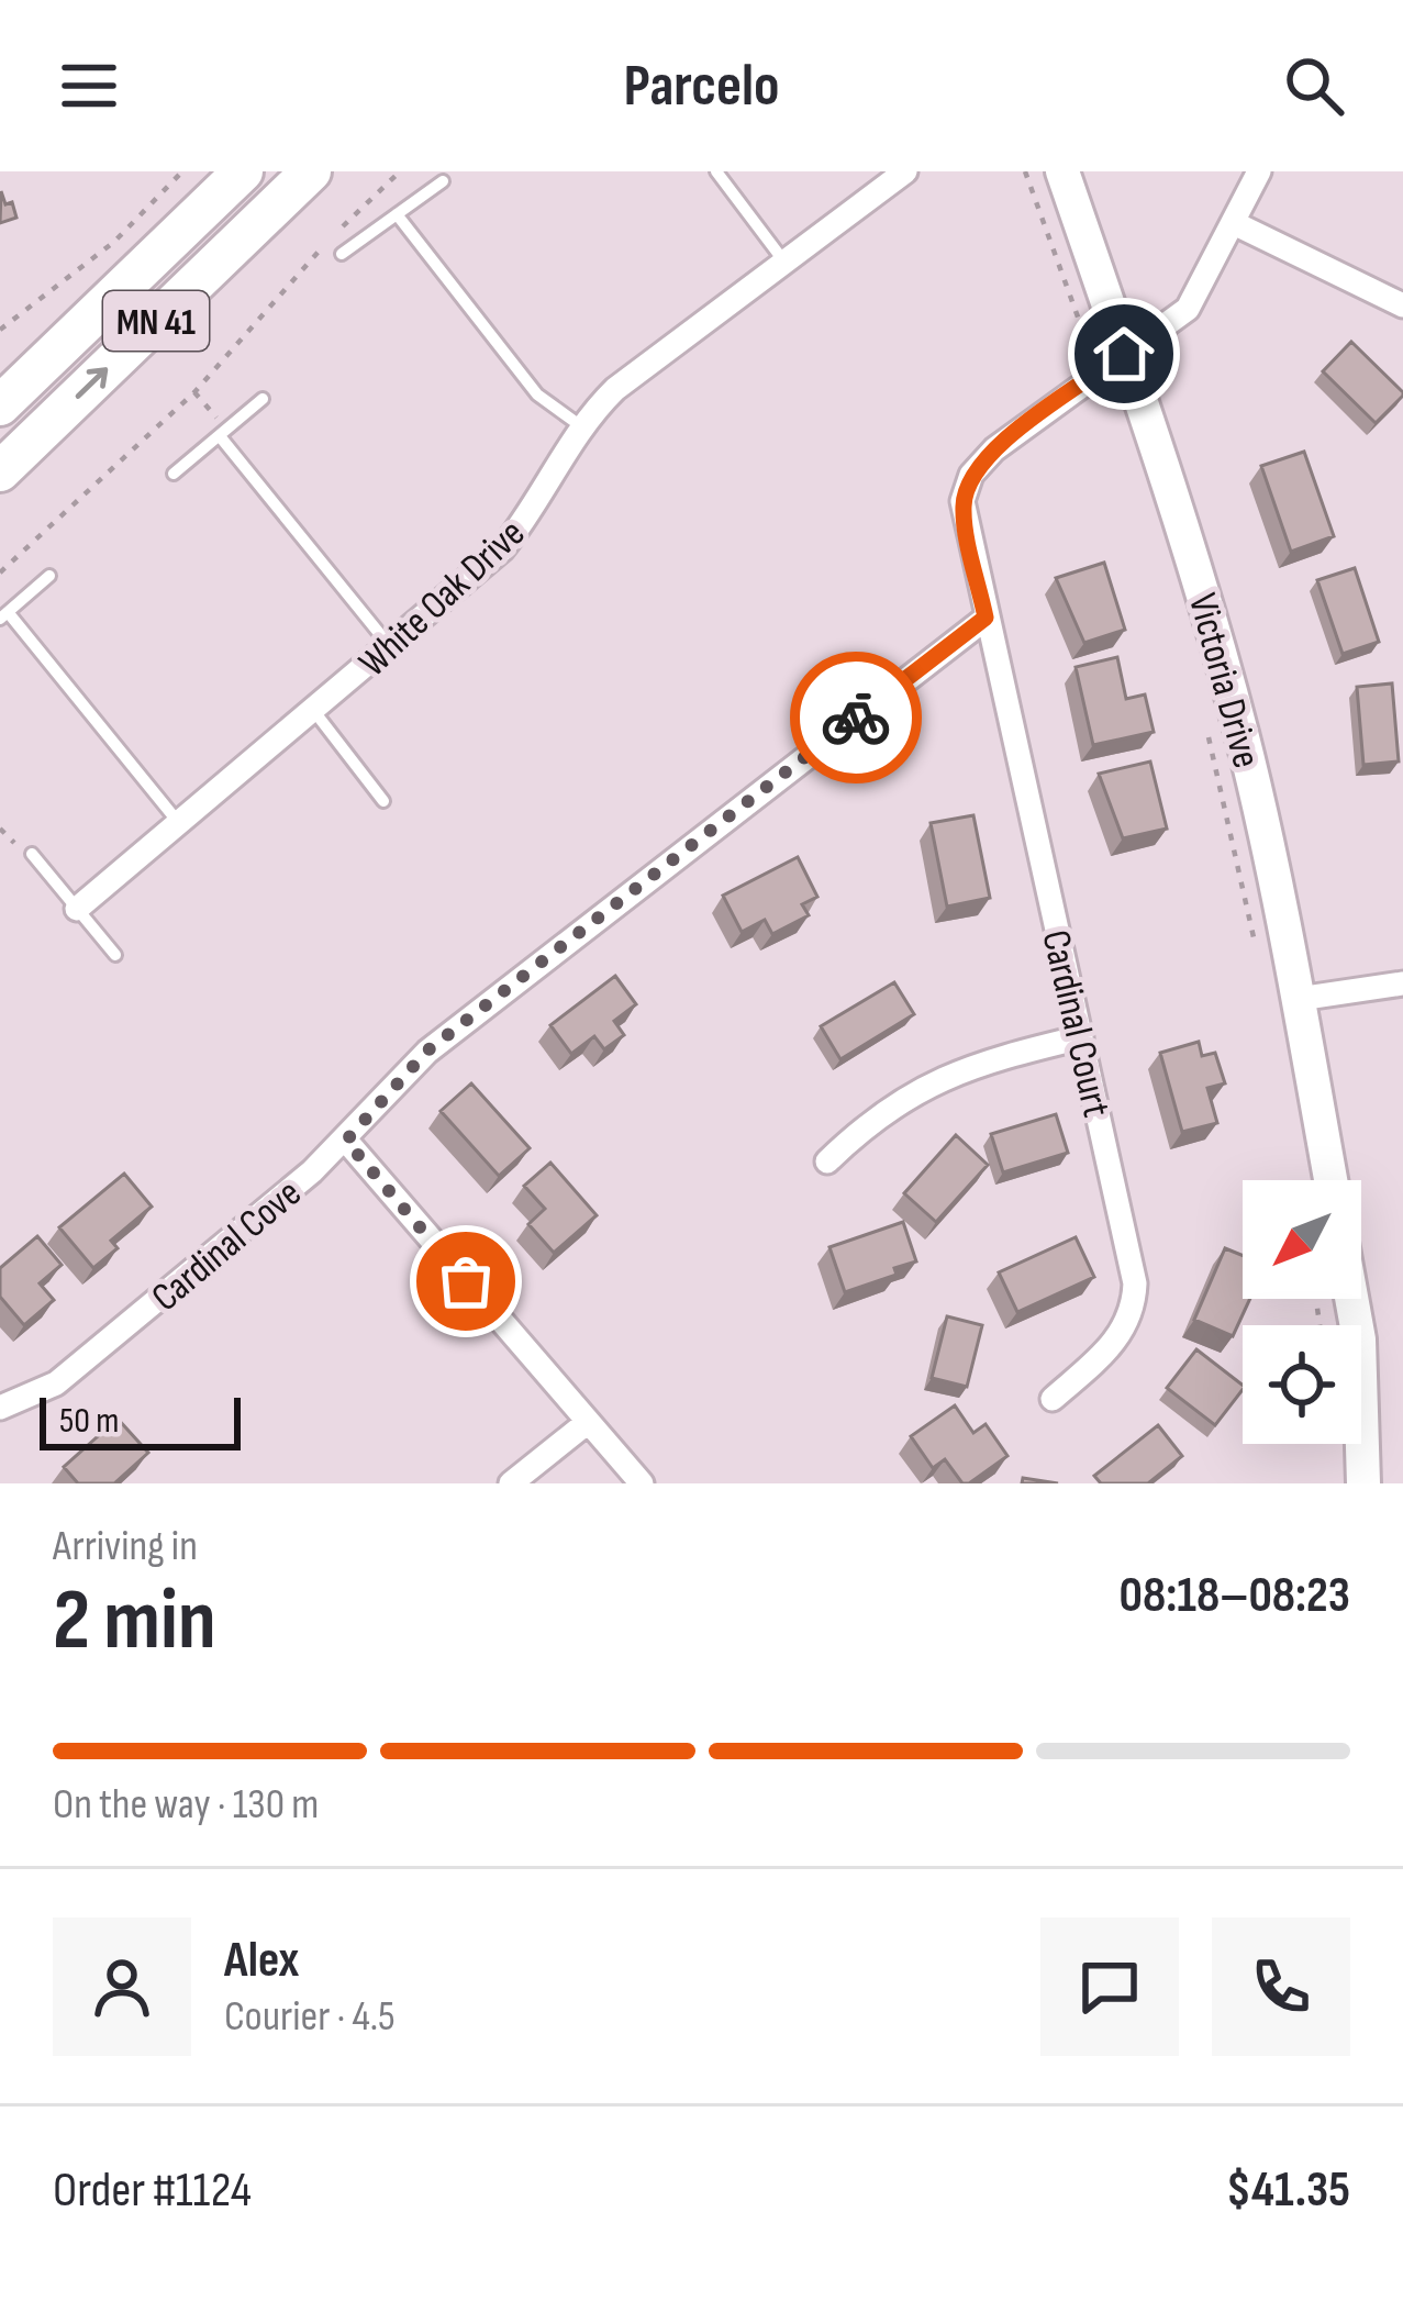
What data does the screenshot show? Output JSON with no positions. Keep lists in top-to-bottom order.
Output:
{
  "streets": {
    "main road": ["MN 41"],
    "street": [
      "White Oak Drive",
      "Victoria Drive",
      "Cardinal Court",
      "Cardinal Cove"
    ]
  },
  "crossings": [
    ["Victoria Drive", "Cardinal Court"],
    ["Cardinal Court", "Cardinal Cove"]
  ],
  "scale_bar": "50 m",
  "north": "bottom left",
  "page": {
    "header": "Parcelo",
    "scale": "50 m",
    "heading": ["2 min", "Arriving in", "08:18–08:23"],
    "panel": [
      "Alex",
      "Courier · 4.5",
      "Order #1124",
      "$41.35"
    ],
    "bar": "On the way · 130 m"
  }
}
